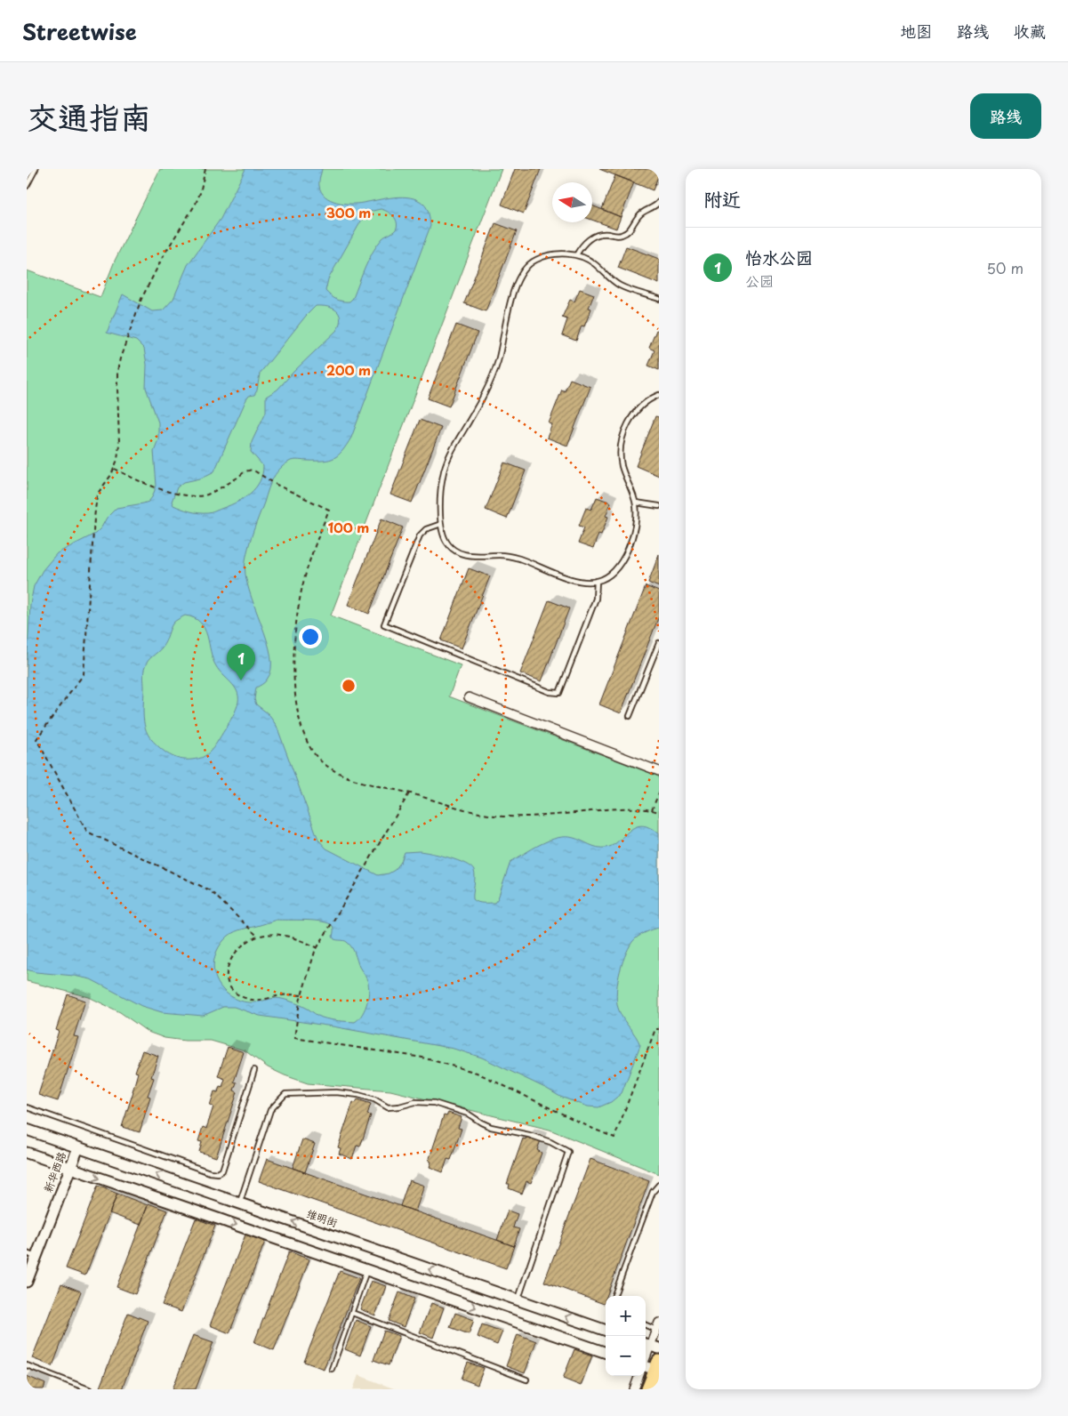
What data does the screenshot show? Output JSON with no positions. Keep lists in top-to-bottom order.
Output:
{
  "streets": {
    "street": ["新华西路", "维明街"]
  },
  "crossings": [
    ["新华西路", "维明街"]
  ],
  "north": "left",
  "page": {
    "header": "Streetwise",
    "nav": ["地图", "路线", "收藏"],
    "title": "交通指南",
    "buttons": "路线",
    "heading": "附近",
    "list": [
      {
        "mark": "1",
        "name": "怡水公园",
        "note": "公园",
        "value": "50 m"
      }
    ],
    "pins": "1",
    "map_buttons": ["+", "−"]
  },
  "rings": ["300 m", "200 m", "100 m"]
}
